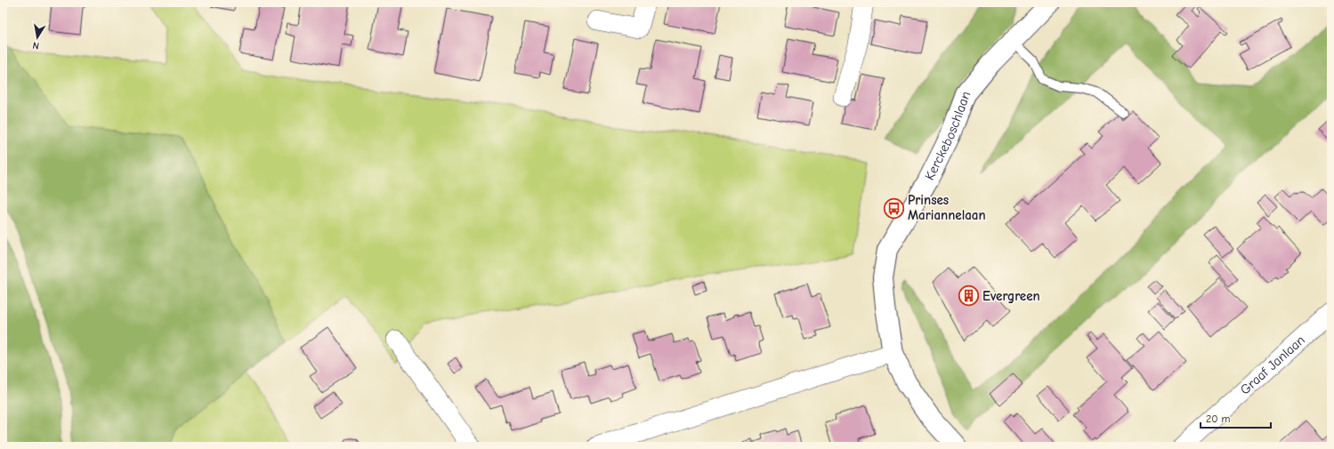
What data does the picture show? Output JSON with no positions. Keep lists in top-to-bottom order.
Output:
{
  "streets": {
    "street": ["Kerckeboschlaan", "Graaf Janlaan"]
  },
  "places": {
    "bus stop": ["Prinses Mariannelaan"],
    "building": ["Evergreen"]
  },
  "scale_bar": "20 m",
  "north": "bottom"
}
